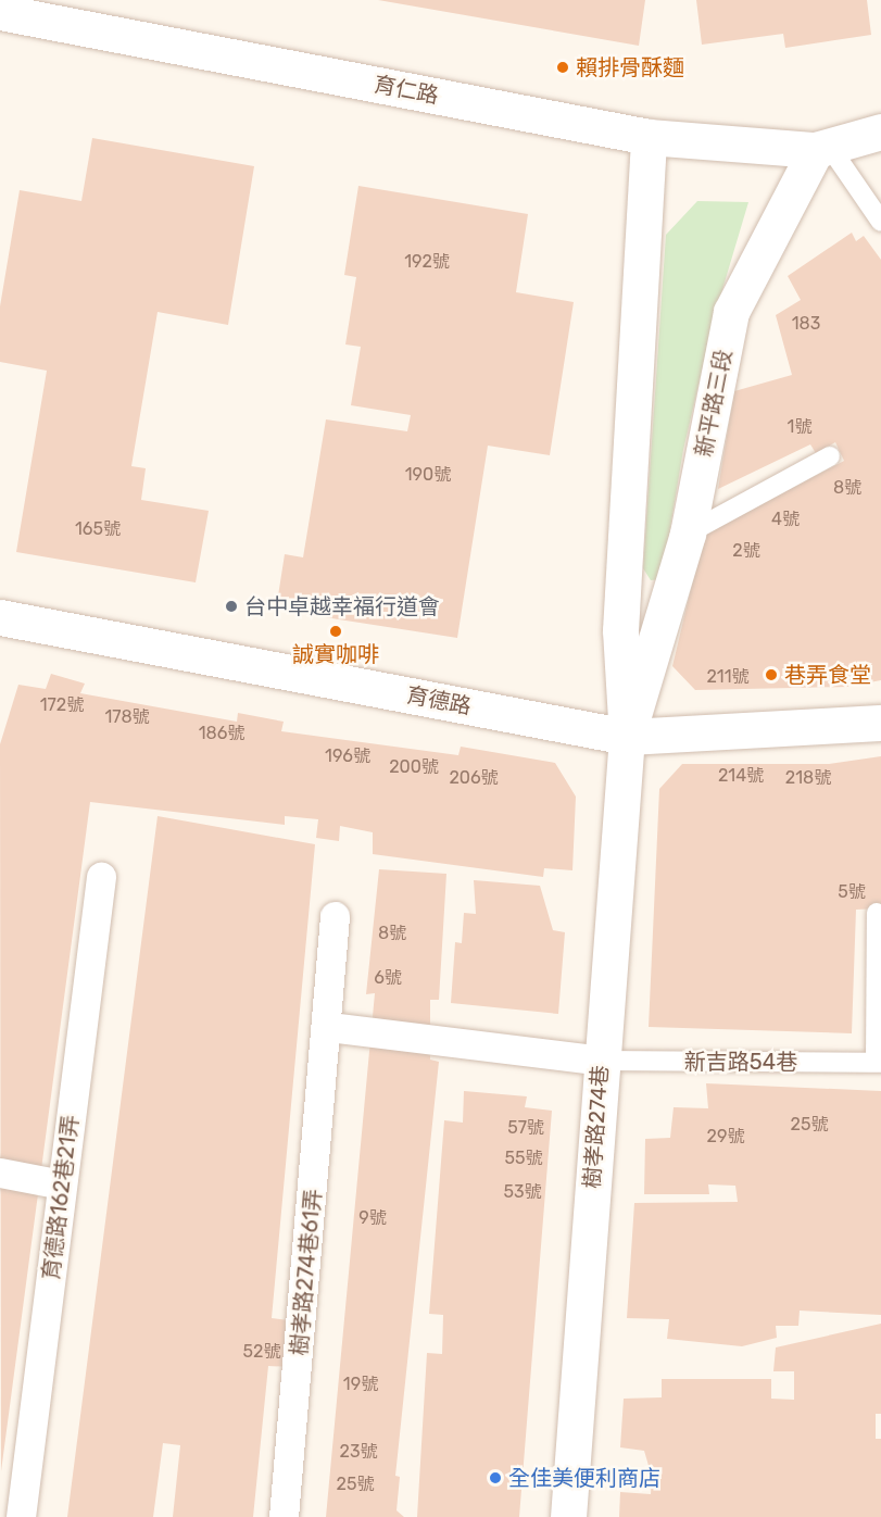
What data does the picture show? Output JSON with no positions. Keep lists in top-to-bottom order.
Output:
{
  "streets": {
    "street": [
      "育仁路",
      "新平路三段",
      "育德路",
      "樹孝路274巷",
      "育德路162巷21弄",
      "樹孝路274巷61弄"
    ],
    "lane": ["新吉路54巷"]
  },
  "crossings": [
    ["育仁路", "新平路三段"],
    ["新平路三段", "育德路"],
    ["新平路三段", "樹孝路274巷"],
    ["育德路", "樹孝路274巷"],
    ["新吉路54巷", "樹孝路274巷"]
  ],
  "places": [
    "賴排骨酥麵",
    "台中卓越幸福行道會",
    "誠實咖啡",
    "巷弄食堂",
    "全佳美便利商店"
  ],
  "house_numbers": [
    "192號",
    "183",
    "1號",
    "190號",
    "8號",
    "4號",
    "165號",
    "2號",
    "211號",
    "172號",
    "178號",
    "186號",
    "196號",
    "200號",
    "214號",
    "206號",
    "218號",
    "5號",
    "8號",
    "6號",
    "25號",
    "57號",
    "29號",
    "55號",
    "53號",
    "9號",
    "52號",
    "19號",
    "23號",
    "25號"
  ]
}
